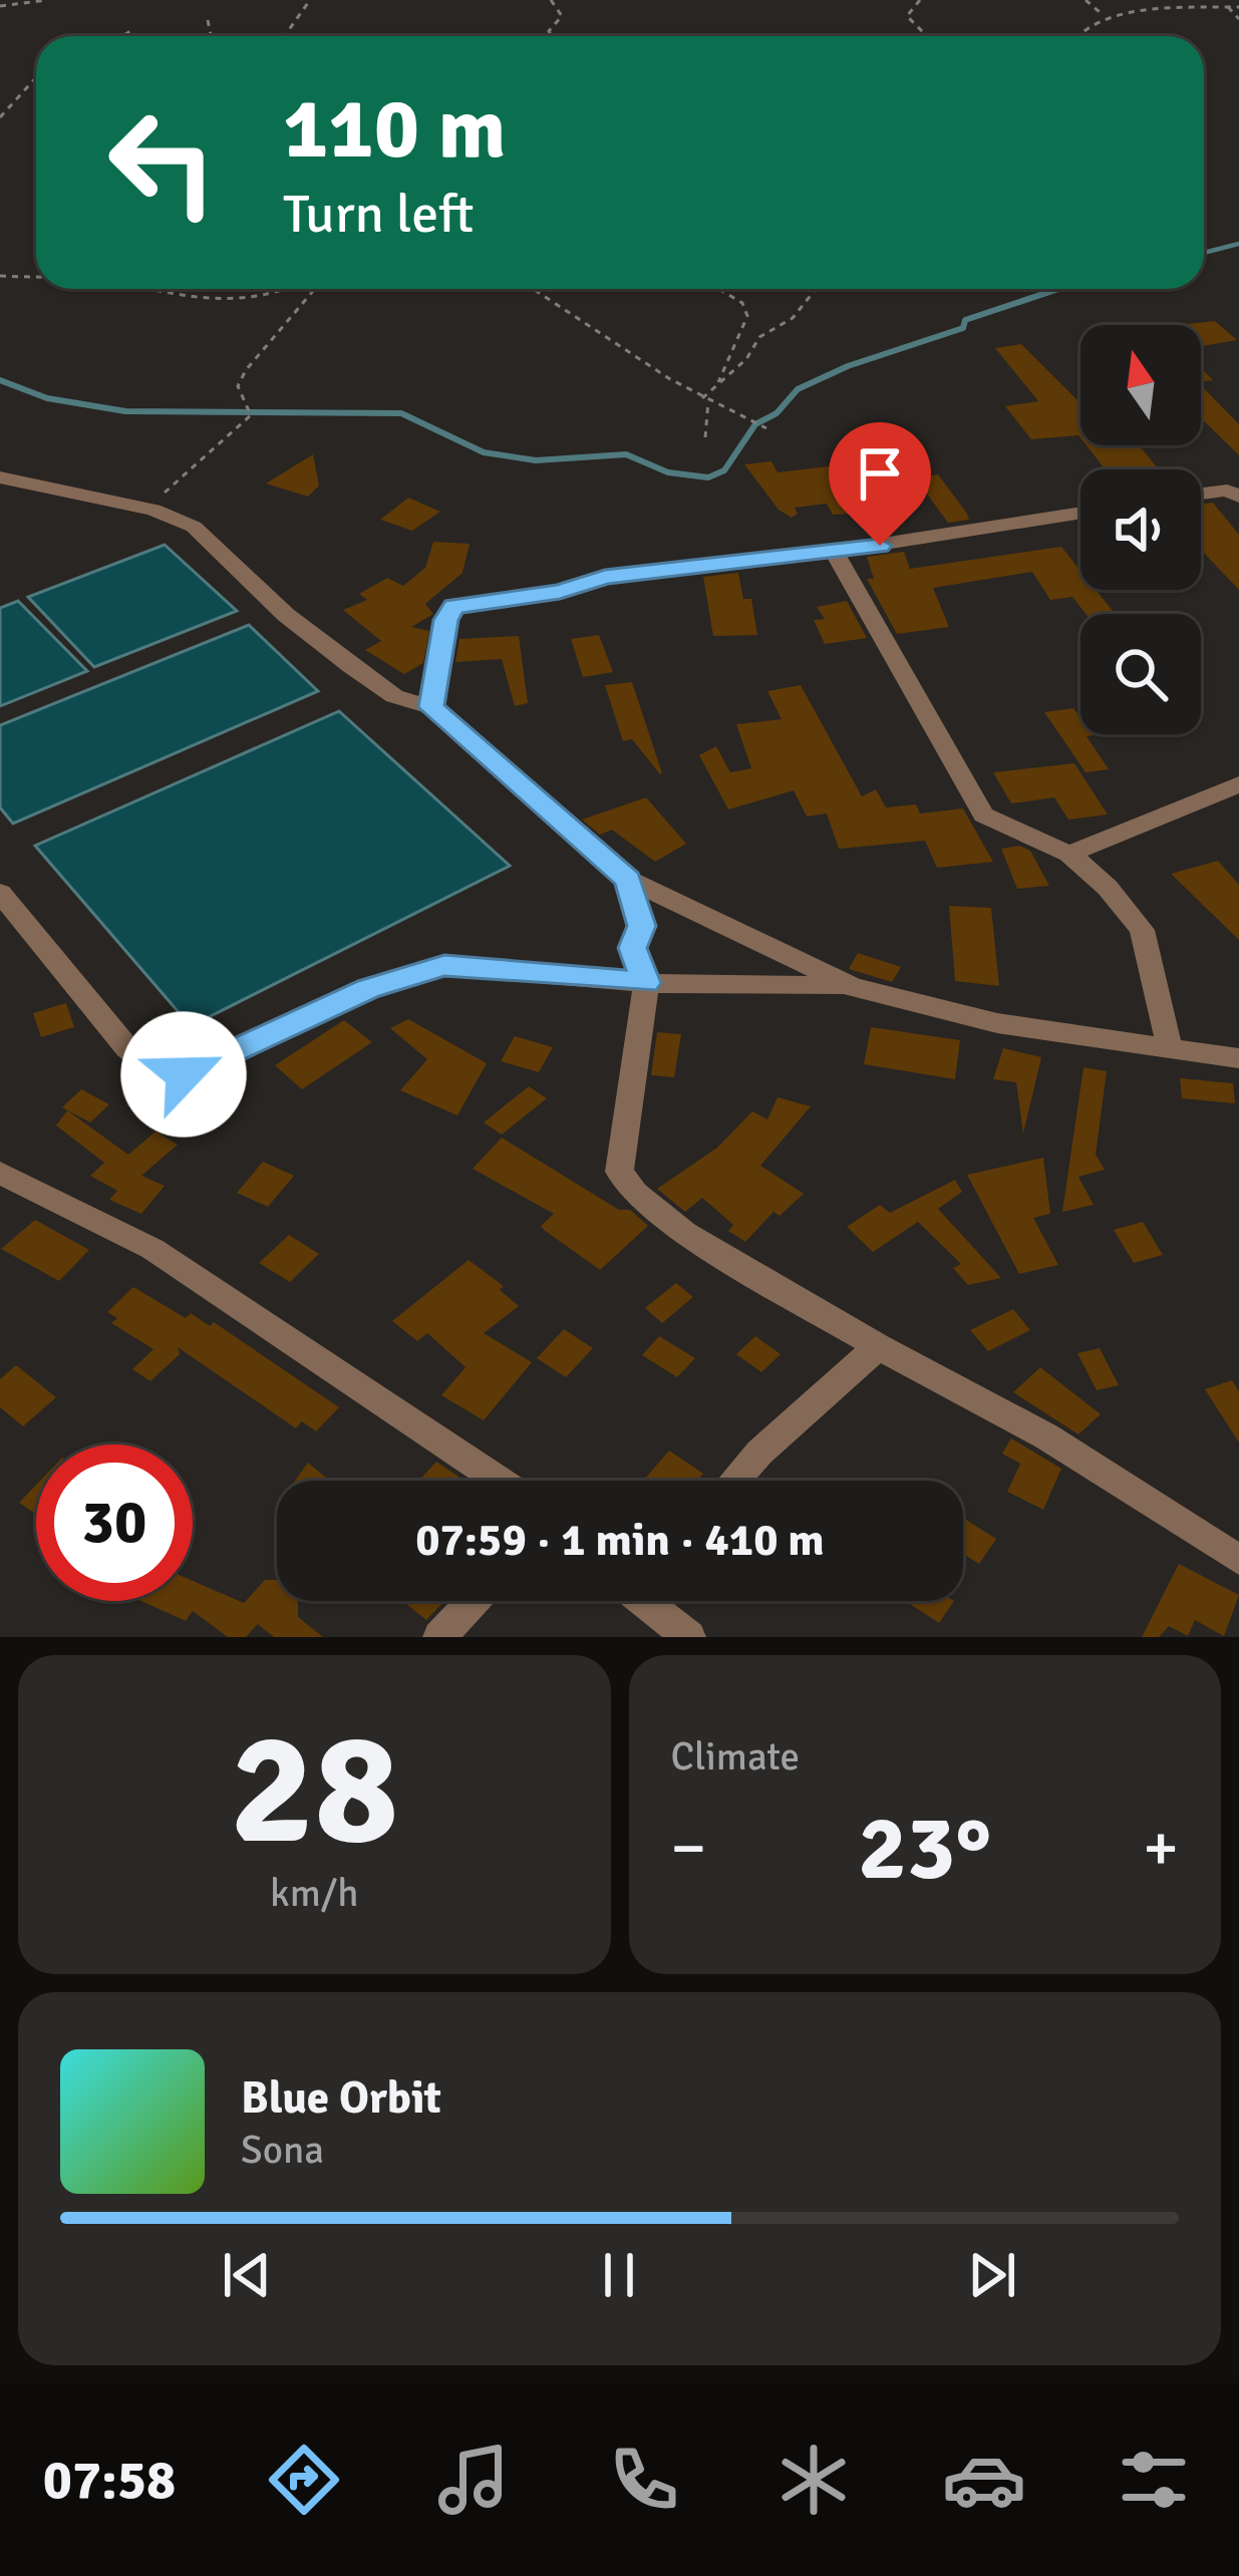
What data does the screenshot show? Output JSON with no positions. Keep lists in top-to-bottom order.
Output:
{
  "north": "top",
  "page": {
    "turn": ["110 m", "Turn left"],
    "limit": "30",
    "trip": "07:59 · 1 min · 410 m",
    "tile": [
      ["28", "km/h"],
      "Climate"
    ],
    "heat": ["−", "23°", "+"],
    "song": ["Blue Orbit", "Sona"],
    "tabs": "07:58"
  }
}
